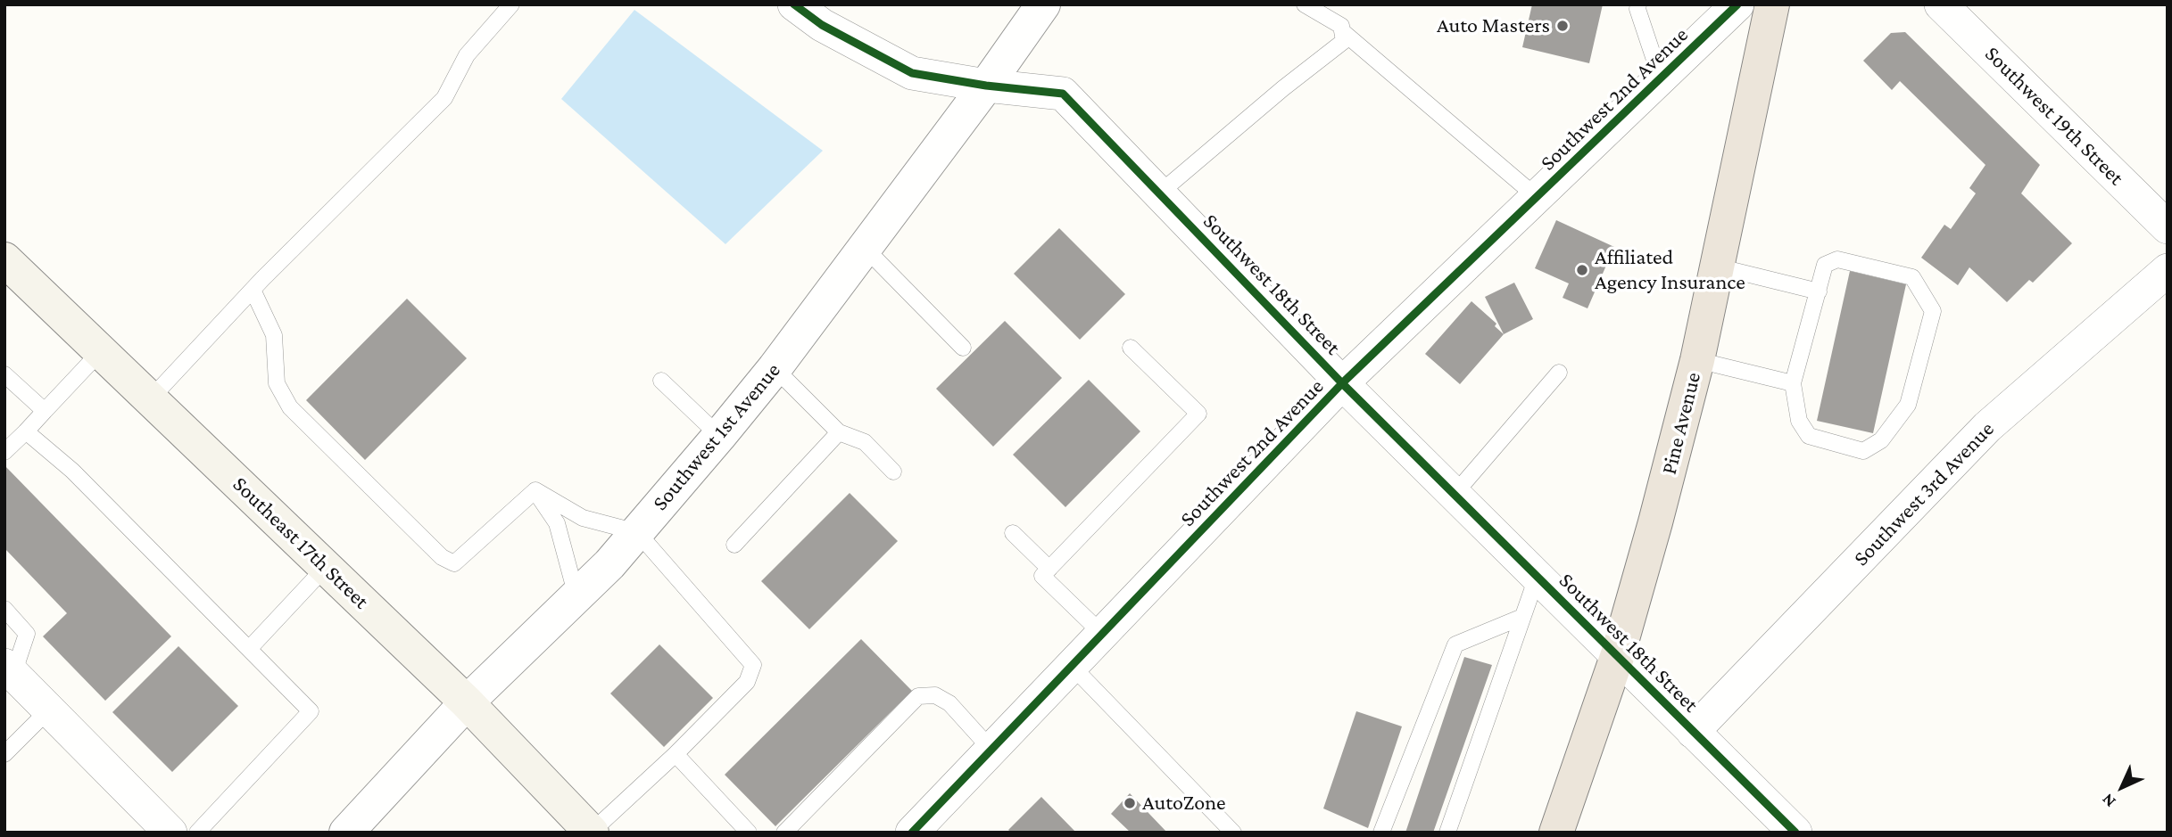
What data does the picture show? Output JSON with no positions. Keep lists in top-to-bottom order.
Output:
{
  "streets": {
    "highway": ["Pine Avenue"],
    "main road": ["Southeast 17th Street"],
    "street": [
      "Southwest 2nd Avenue",
      "Southwest 19th Street",
      "Southwest 18th Street",
      "Southwest 1st Avenue",
      "Southwest 3rd Avenue"
    ]
  },
  "crossings": [
    ["Southwest 2nd Avenue", "Southwest 18th Street"],
    ["Southwest 18th Street", "Pine Avenue"],
    ["Southwest 18th Street", "Southwest 1st Avenue"],
    ["Southwest 18th Street", "Southwest 3rd Avenue"],
    ["Southwest 1st Avenue", "Southeast 17th Street"]
  ],
  "places": ["Auto Masters", "Affiliated Agency Insurance", "AutoZone"],
  "north": "bottom left"
}
